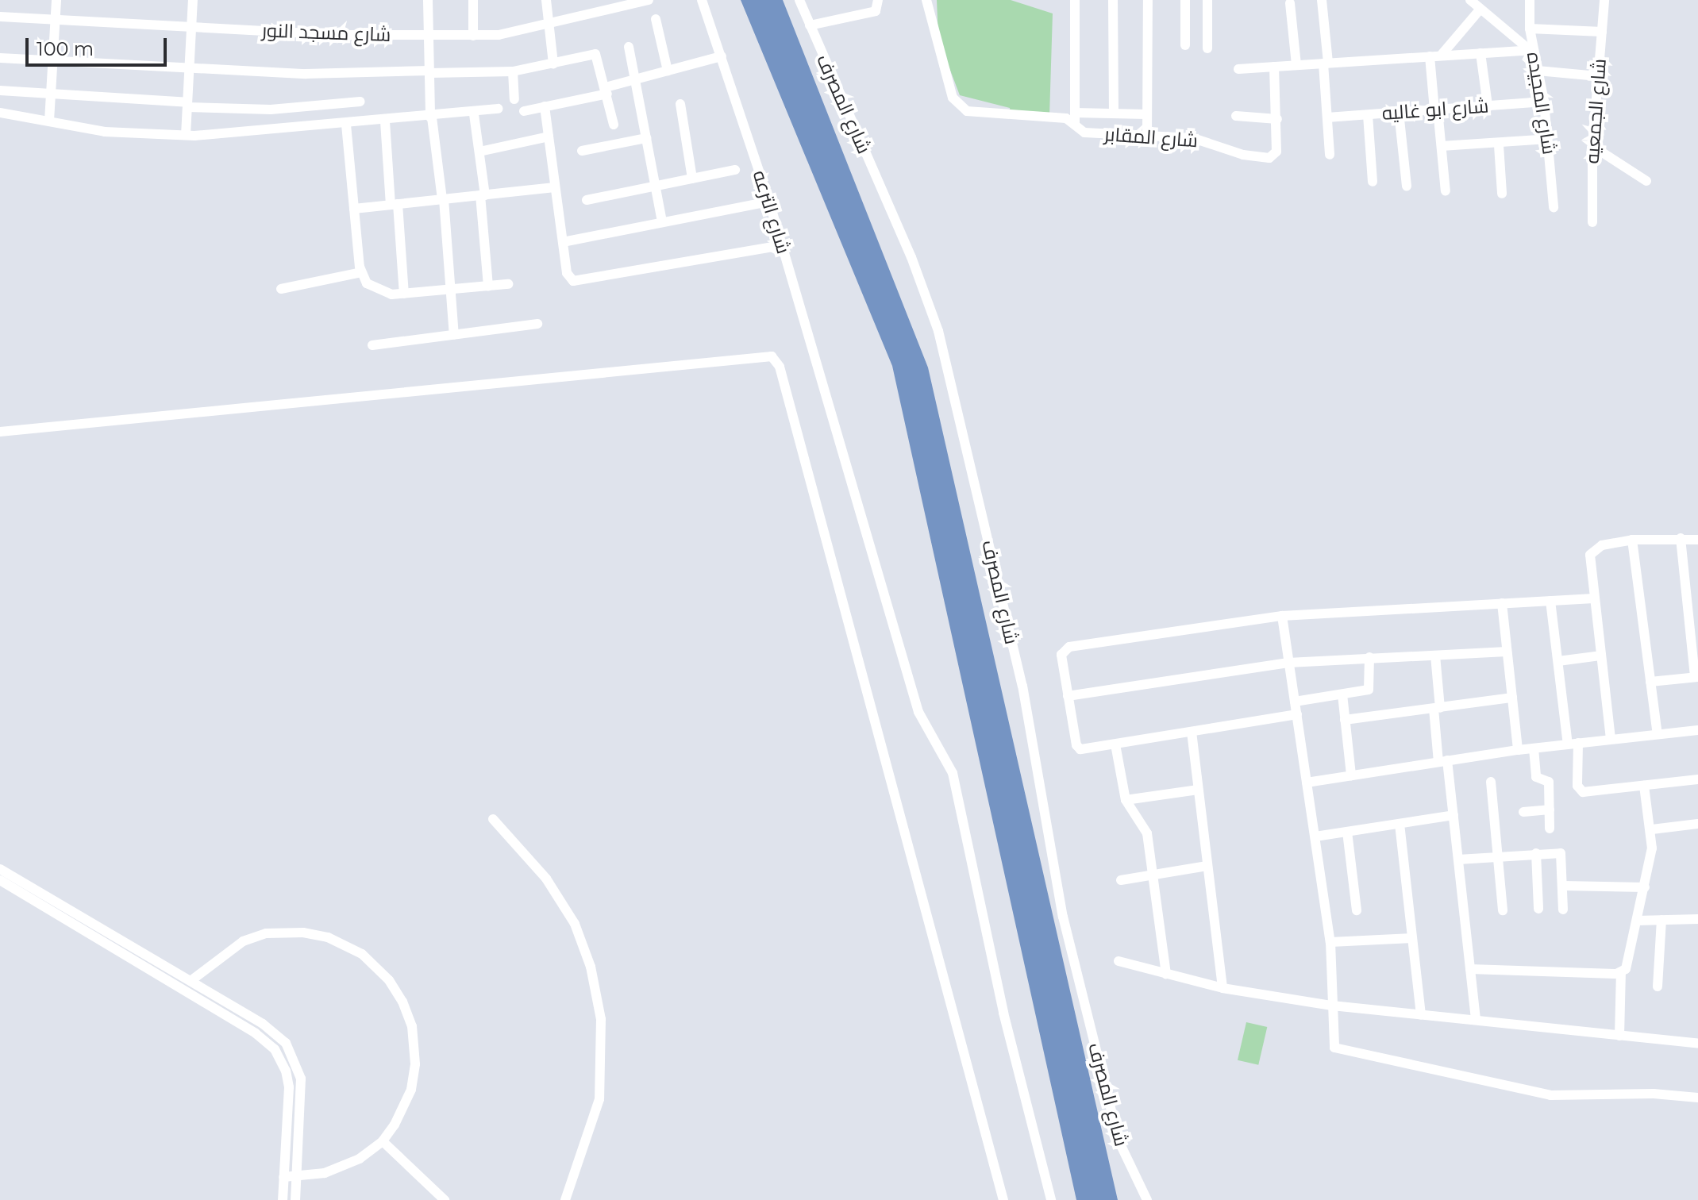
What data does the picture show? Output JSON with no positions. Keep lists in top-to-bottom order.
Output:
{
  "streets": {
    "street": [
      "شارع مسجد النور",
      "شارع المجيده",
      "شارع المصرف",
      "شارع ابو غاليه",
      "شارع الجمعيه",
      "شارع المقابر",
      "شارع الترعه"
    ]
  },
  "crossings": [
    ["شارع المجيده", "شارع ابو غاليه"]
  ],
  "scale_bar": "100 m"
}
